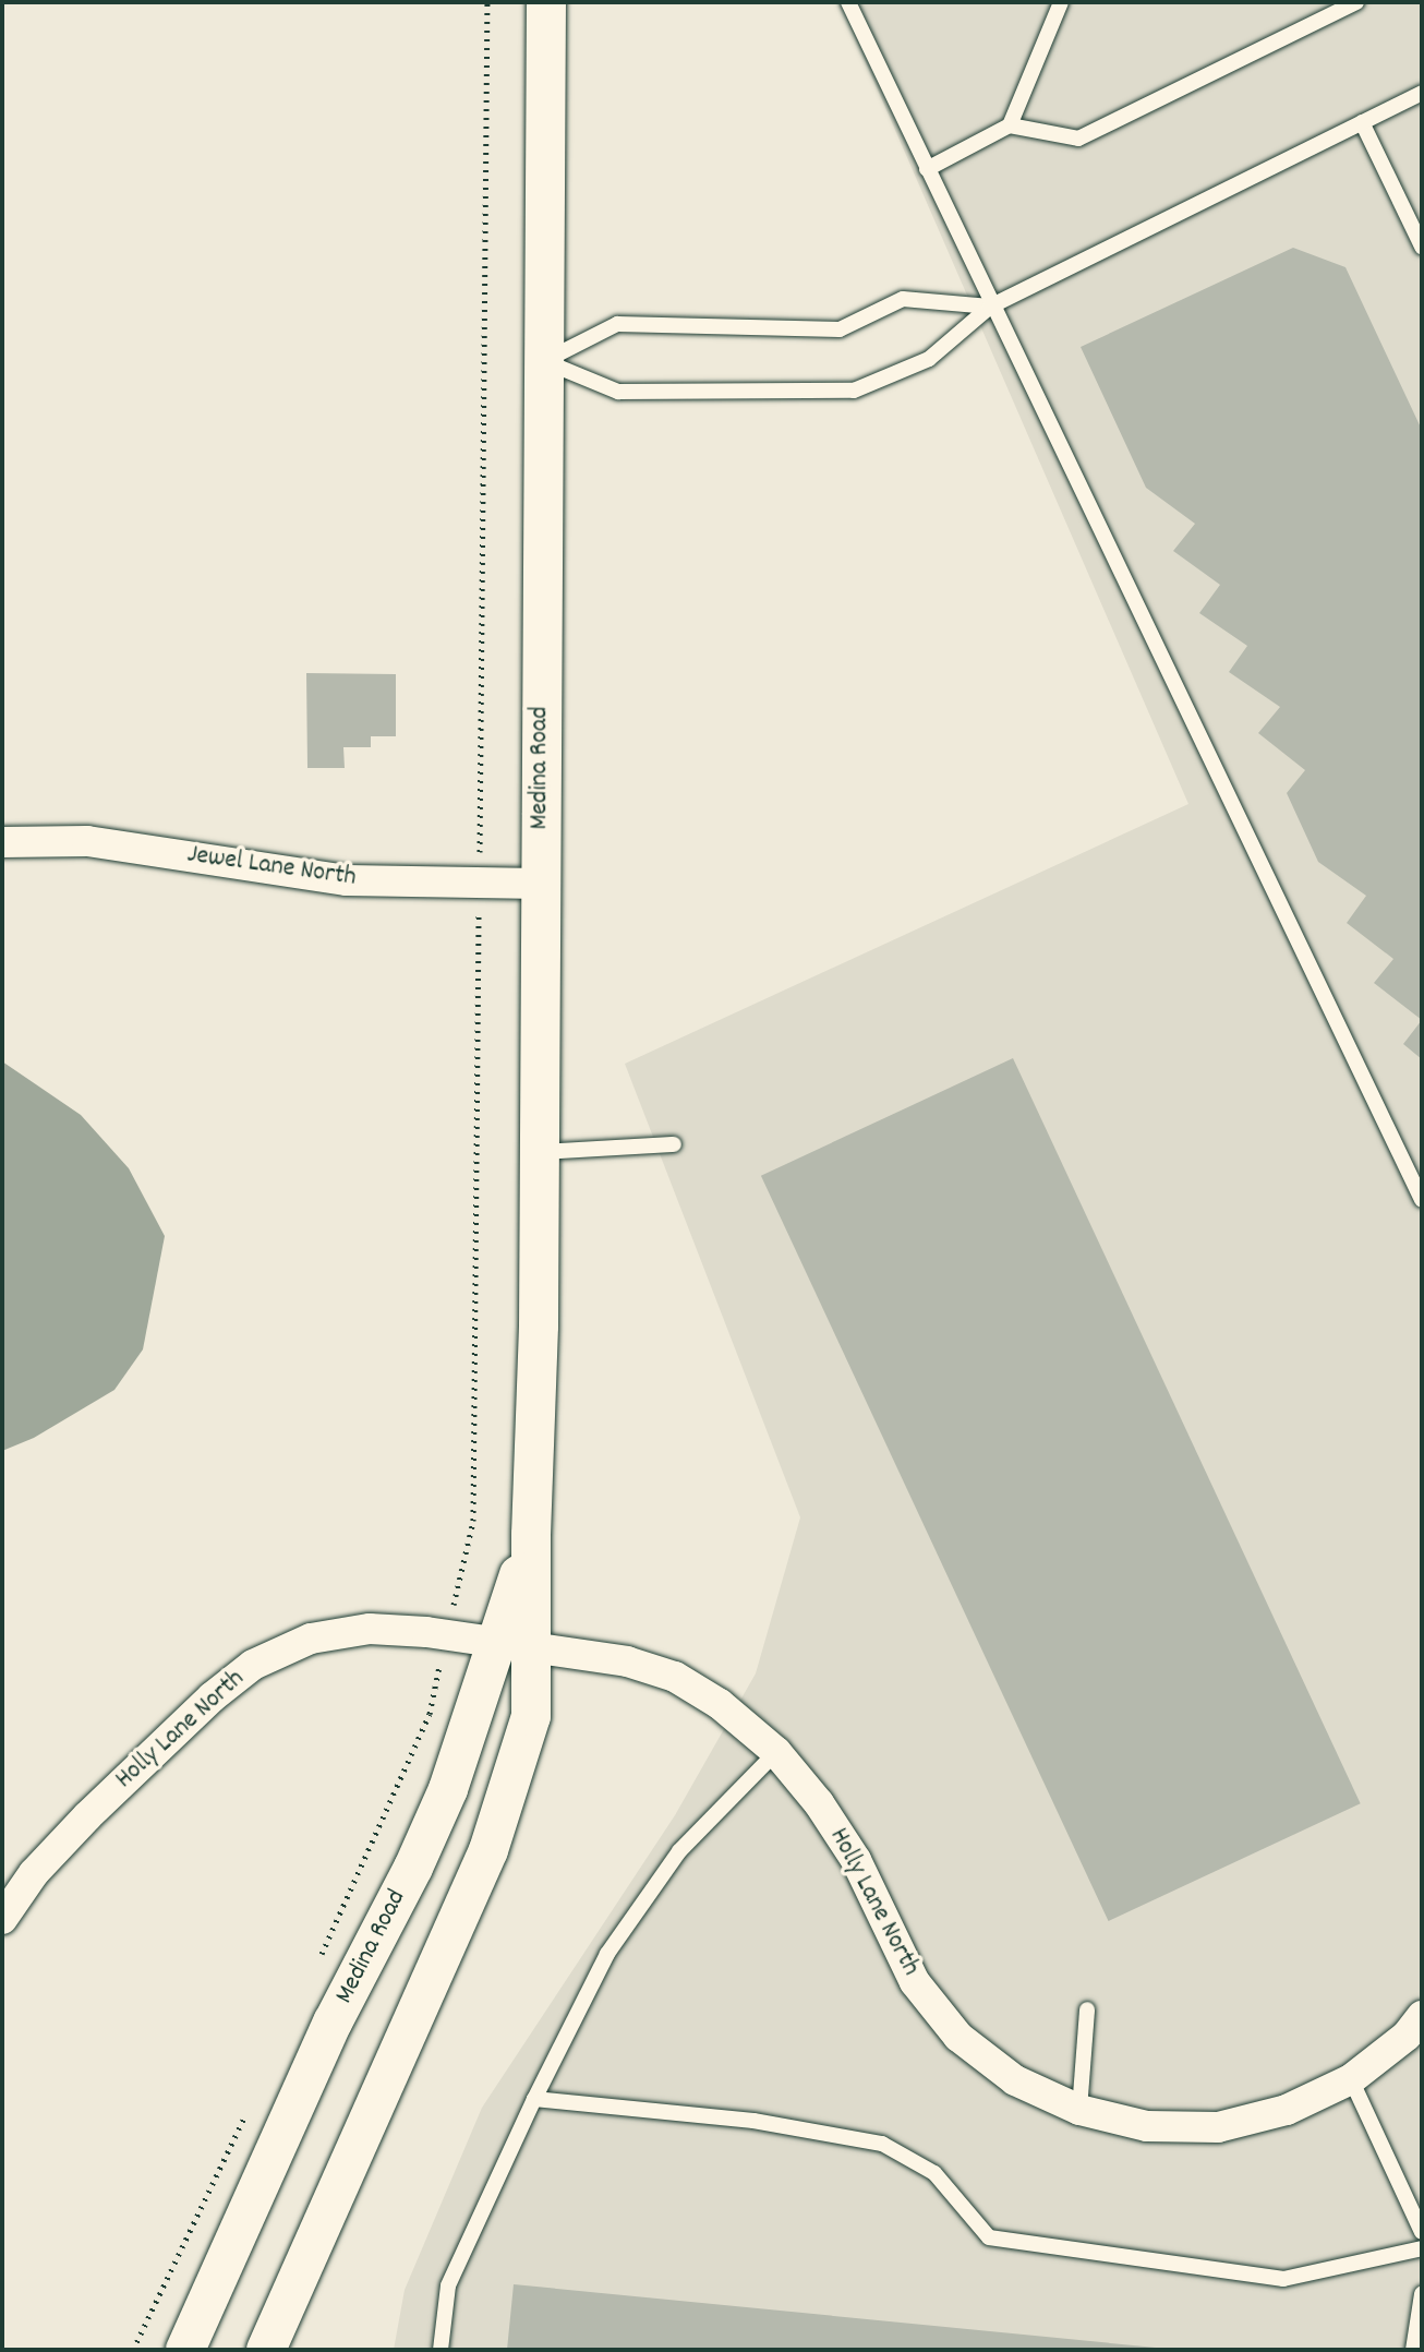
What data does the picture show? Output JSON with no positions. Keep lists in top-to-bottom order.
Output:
{
  "streets": {
    "street": ["Medina Road", "Jewel Lane North", "Holly Lane North"]
  },
  "crossings": [
    ["Medina Road", "Jewel Lane North"],
    ["Medina Road", "Holly Lane North"]
  ]
}
